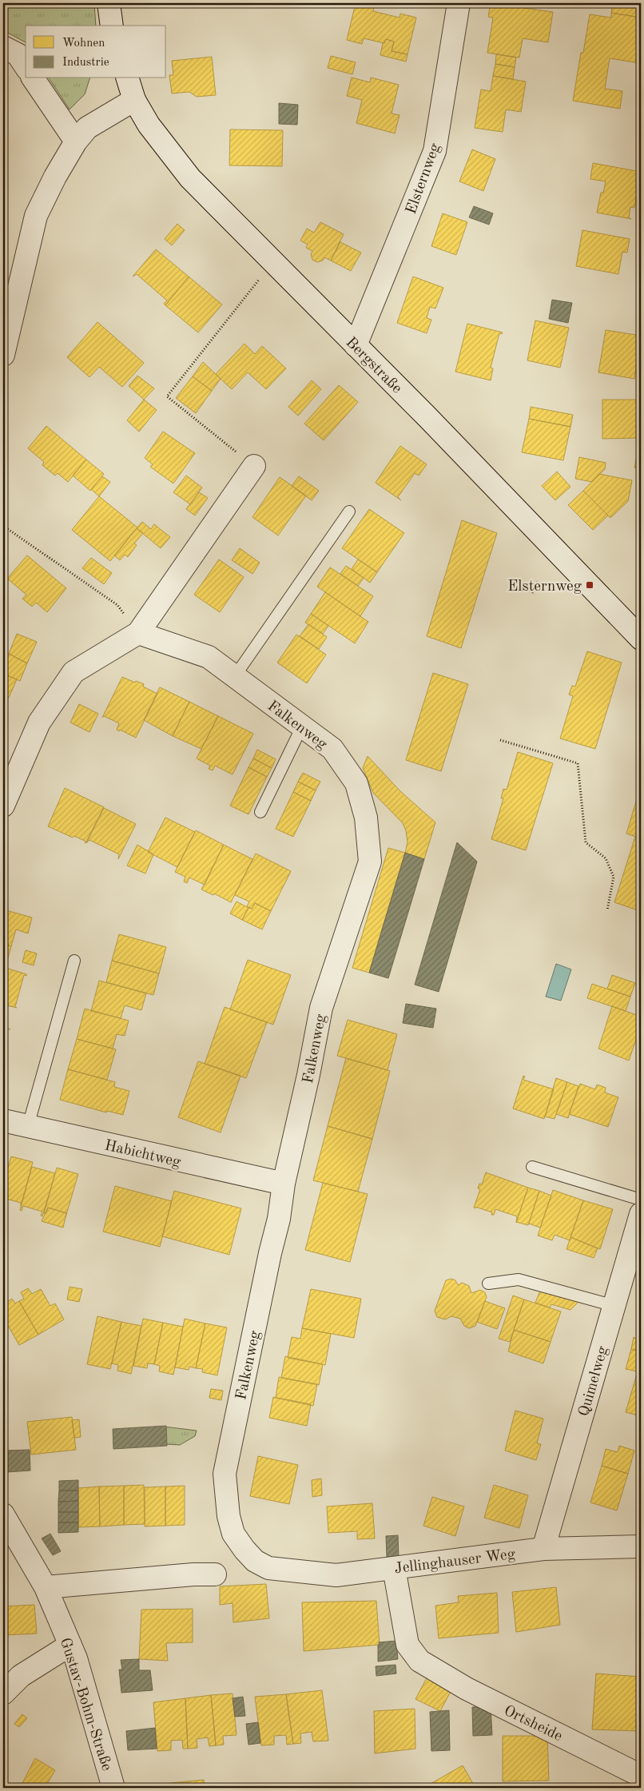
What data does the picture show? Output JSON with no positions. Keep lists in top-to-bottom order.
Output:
{
  "streets": {
    "street": [
      "Elsternweg",
      "Bergstraße",
      "Falkenweg",
      "Habichtweg",
      "Quimelweg",
      "Jellinghauser Weg",
      "Gustav-Bohm-Straße",
      "Ortsheide"
    ]
  },
  "crossings": [
    ["Elsternweg", "Bergstraße"],
    ["Falkenweg", "Habichtweg"],
    ["Falkenweg", "Jellinghauser Weg"],
    ["Quimelweg", "Jellinghauser Weg"],
    ["Jellinghauser Weg", "Ortsheide"]
  ],
  "places": {
    "transit": ["Elsternweg"]
  },
  "legend": ["Wohnen", "Industrie"]
}
